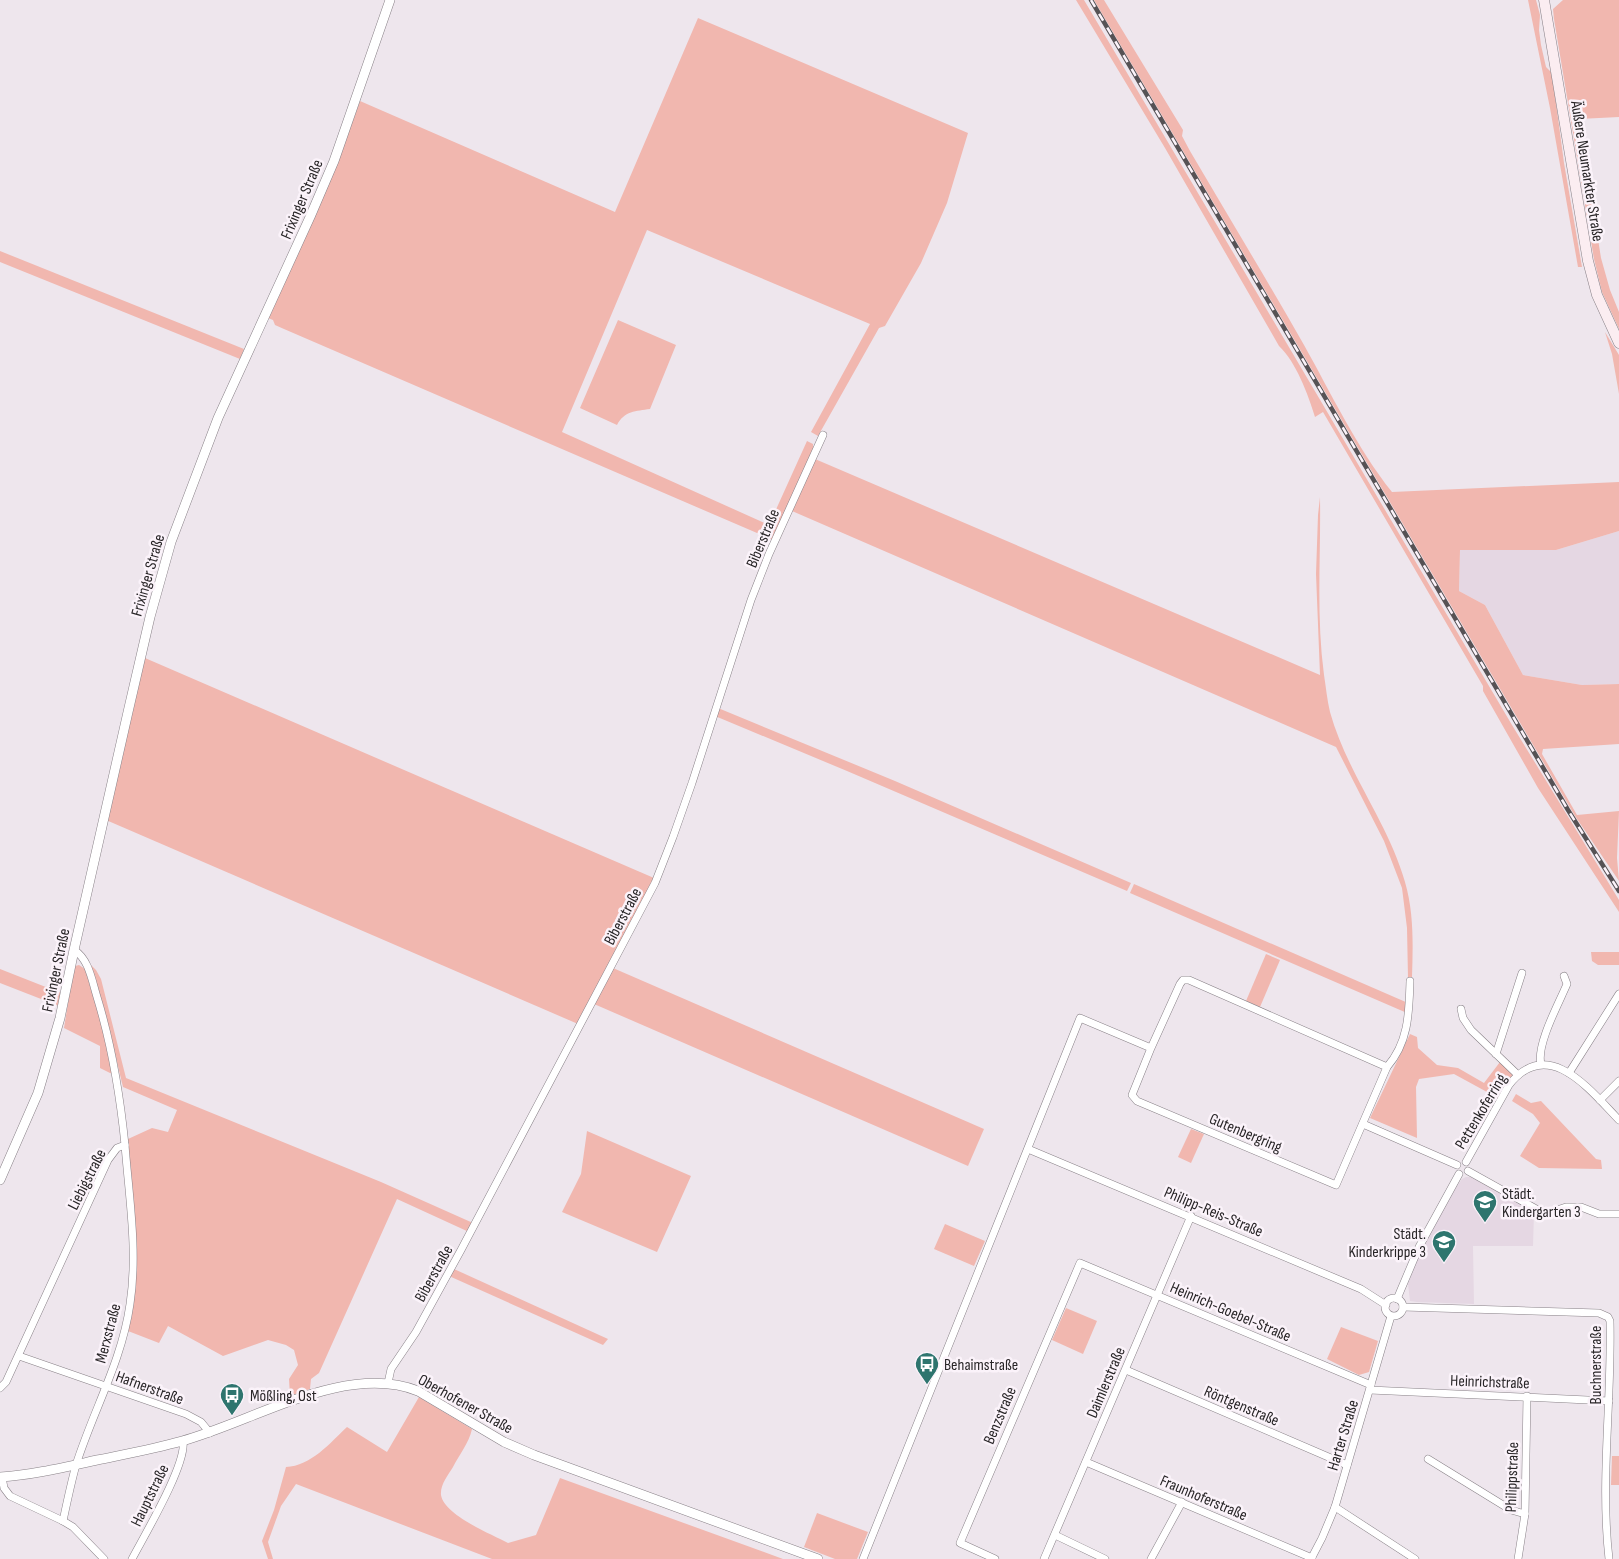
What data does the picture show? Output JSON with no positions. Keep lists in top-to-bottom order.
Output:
{
  "streets": {
    "main road": ["Äußere Neumarkter Straße"],
    "street": [
      "Frixinger Straße",
      "Biberstraße",
      "Pettenkoferring",
      "Gutenbergring",
      "Liebigstraße",
      "Philipp-Reis-Straße",
      "Heinrich-Goebel-Straße",
      "Merxstraße",
      "Buchnerstraße",
      "Heinrichstraße",
      "Daimlerstraße",
      "Hafnerstraße",
      "Oberhofener Straße",
      "Röntgenstraße",
      "Benzstraße",
      "Harter Straße",
      "Philippstraße",
      "Hauptstraße",
      "Fraunhoferstraße"
    ]
  },
  "crossings": [
    ["Frixinger Straße", "Liebigstraße"],
    ["Biberstraße", "Oberhofener Straße"],
    ["Liebigstraße", "Merxstraße"],
    ["Liebigstraße", "Hafnerstraße"],
    ["Philipp-Reis-Straße", "Buchnerstraße"],
    ["Philipp-Reis-Straße", "Daimlerstraße"],
    ["Philipp-Reis-Straße", "Harter Straße"],
    ["Heinrich-Goebel-Straße", "Heinrichstraße"],
    ["Heinrich-Goebel-Straße", "Daimlerstraße"],
    ["Heinrich-Goebel-Straße", "Benzstraße"],
    ["Heinrich-Goebel-Straße", "Harter Straße"],
    ["Merxstraße", "Hafnerstraße"],
    ["Merxstraße", "Oberhofener Straße"],
    ["Buchnerstraße", "Heinrichstraße"],
    ["Buchnerstraße", "Harter Straße"],
    ["Heinrichstraße", "Harter Straße"],
    ["Heinrichstraße", "Philippstraße"],
    ["Daimlerstraße", "Röntgenstraße"],
    ["Daimlerstraße", "Fraunhoferstraße"],
    ["Hafnerstraße", "Oberhofener Straße"],
    ["Oberhofener Straße", "Hauptstraße"],
    ["Röntgenstraße", "Harter Straße"],
    ["Harter Straße", "Fraunhoferstraße"]
  ],
  "places": {
    "school or university": ["Städt. Kindergarten 3", "Städt. Kinderkrippe 3"],
    "bus stop": ["Behaimstraße", "Mößling, Ost"]
  }
}
